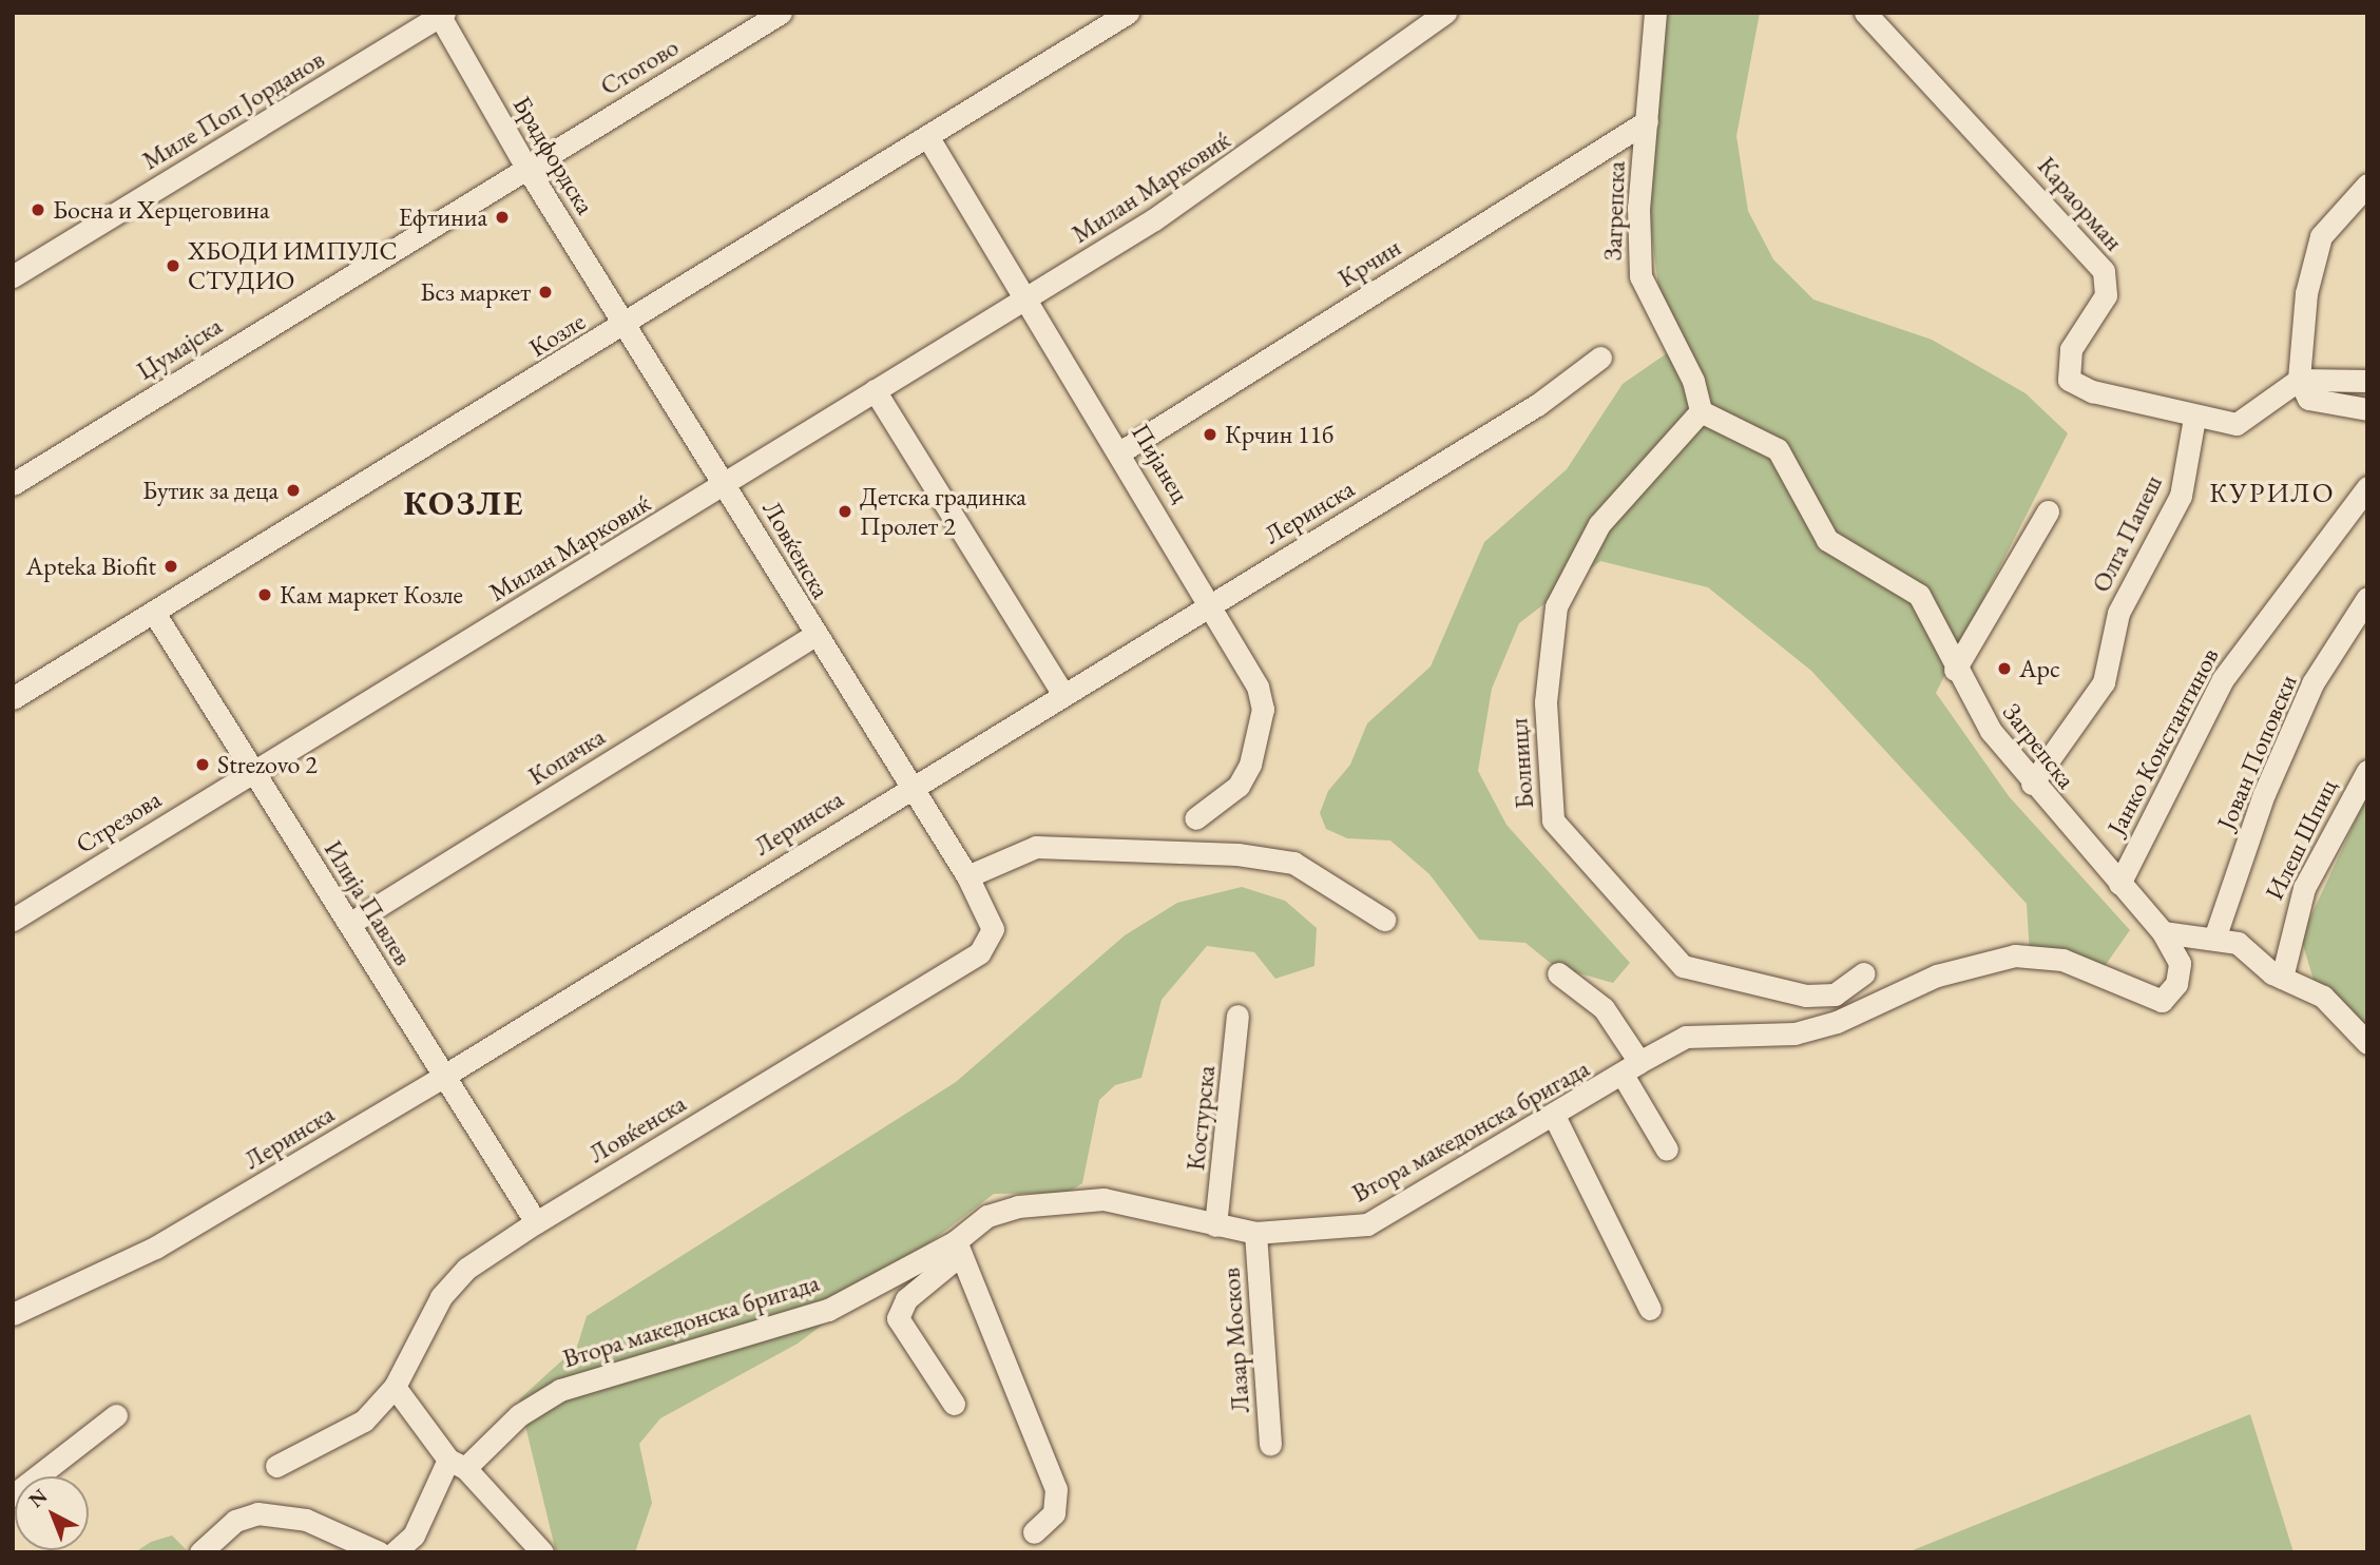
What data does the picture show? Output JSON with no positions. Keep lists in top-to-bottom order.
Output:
{
  "streets": {
    "street": [
      "Стогово",
      "Миле Поп Јорданов",
      "Брадфордска",
      "Милан Марковиќ",
      "Караорман",
      "Загрепска",
      "Крчин",
      "Козле",
      "Џумајска",
      "Пијанец",
      "Леринска",
      "Олга Папеш",
      "Ловќенска",
      "Јанко Константинов",
      "Јован Поповски",
      "Копачка",
      "Болницл",
      "Стрезова",
      "Илеш Шпиц",
      "Илија Павлев",
      "Костурска",
      "Втора македонска бригада",
      "Лазар Москов"
    ]
  },
  "crossings": [
    ["Стогово", "Брадфордска"],
    ["Стогово", "Џумајска"],
    ["Миле Поп Јорданов", "Брадфордска"],
    ["Брадфордска", "Козле"],
    ["Брадфордска", "Џумајска"],
    ["Брадфордска", "Ловќенска"],
    ["Милан Марковиќ", "Пијанец"],
    ["Милан Марковиќ", "Ловќенска"],
    ["Милан Марковиќ", "Стрезова"],
    ["Милан Марковиќ", "Илија Павлев"],
    ["Караорман", "Олга Папеш"],
    ["Загрепска", "Крчин"],
    ["Загрепска", "Олга Папеш"],
    ["Загрепска", "Јанко Константинов"],
    ["Загрепска", "Болницл"],
    ["Загрепска", "Втора македонска бригада"],
    ["Крчин", "Пијанец"],
    ["Козле", "Пијанец"],
    ["Козле", "Ловќенска"],
    ["Козле", "Илија Павлев"],
    ["Пијанец", "Леринска"],
    ["Леринска", "Ловќенска"],
    ["Леринска", "Илија Павлев"],
    ["Ловќенска", "Копачка"],
    ["Ловќенска", "Илија Павлев"],
    ["Копачка", "Илија Павлев"],
    ["Стрезова", "Илија Павлев"],
    ["Костурска", "Втора македонска бригада"],
    ["Втора македонска бригада", "Лазар Москов"]
  ],
  "districts": ["КУРИЛО", "КОЗЛЕ"],
  "places": [
    "Босна и Херцеговина",
    "Ефтиниа",
    "ХБОДИ ИМПУЛС СТУДИО",
    "Бсз маркет",
    "Крчин 11б",
    "Бутик за деца",
    "Детска градинка Пролет 2",
    "Apteka Biofit",
    "Кам маркет Козле",
    "Арс",
    "Strezovo 2"
  ],
  "north": "top left"
}
